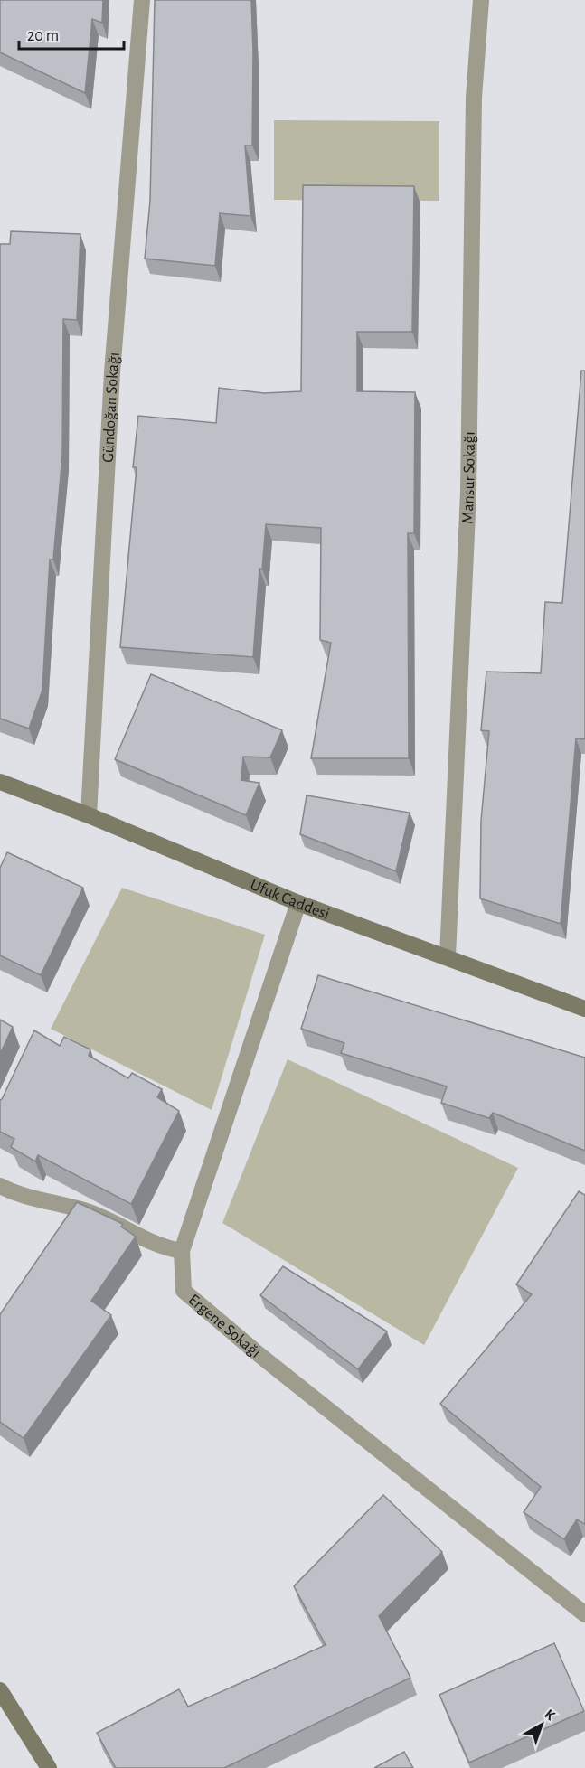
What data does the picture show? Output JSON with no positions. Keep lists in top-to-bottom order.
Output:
{
  "streets": {
    "street": [
      "Gündoğan Sokağı",
      "Mansur Sokağı",
      "Ufuk Caddesi",
      "Ergene Sokağı"
    ]
  },
  "crossings": [
    ["Gündoğan Sokağı", "Ufuk Caddesi"],
    ["Mansur Sokağı", "Ufuk Caddesi"],
    ["Ufuk Caddesi", "Ergene Sokağı"]
  ],
  "scale_bar": "20 m",
  "north": "top right"
}
